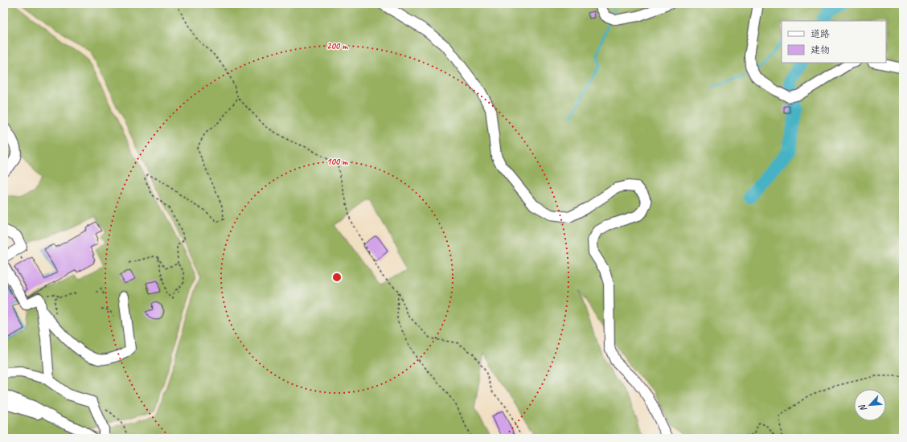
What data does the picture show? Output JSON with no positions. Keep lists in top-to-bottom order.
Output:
{
  "legend": ["道路", "建物"],
  "north": "bottom left",
  "rings": ["200 m", "100 m"]
}
